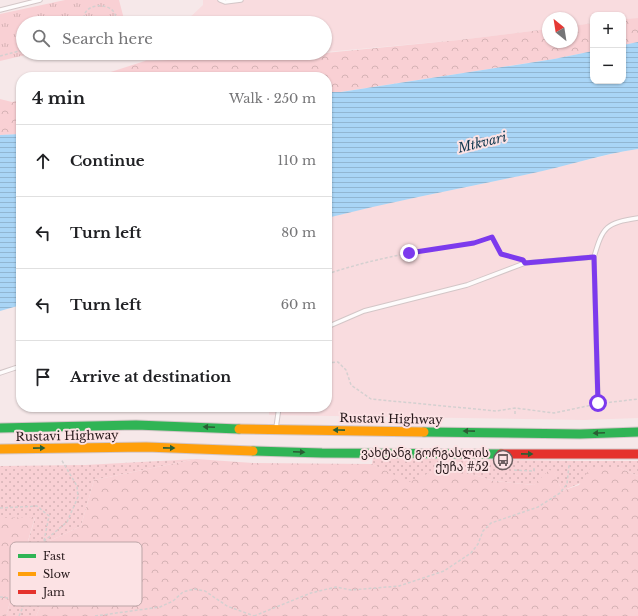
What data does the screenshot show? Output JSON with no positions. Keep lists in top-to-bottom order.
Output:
{
  "streets": {
    "highway": ["Rustavi Highway"]
  },
  "water": ["Mtkvari"],
  "places": {
    "bus stop": ["ვახტანგ გორგასლის ქუჩა #52"]
  },
  "legend": ["Fast", "Slow", "Jam"],
  "north": "top left",
  "page": {
    "map_buttons": ["+", "−"],
    "search": "Search here",
    "heading": ["4 min", "Walk · 250 m"],
    "list": [
      ["Continue", "110 m"],
      ["Turn left", "80 m"],
      ["Turn left", "60 m"],
      "Arrive at destination"
    ]
  }
}
